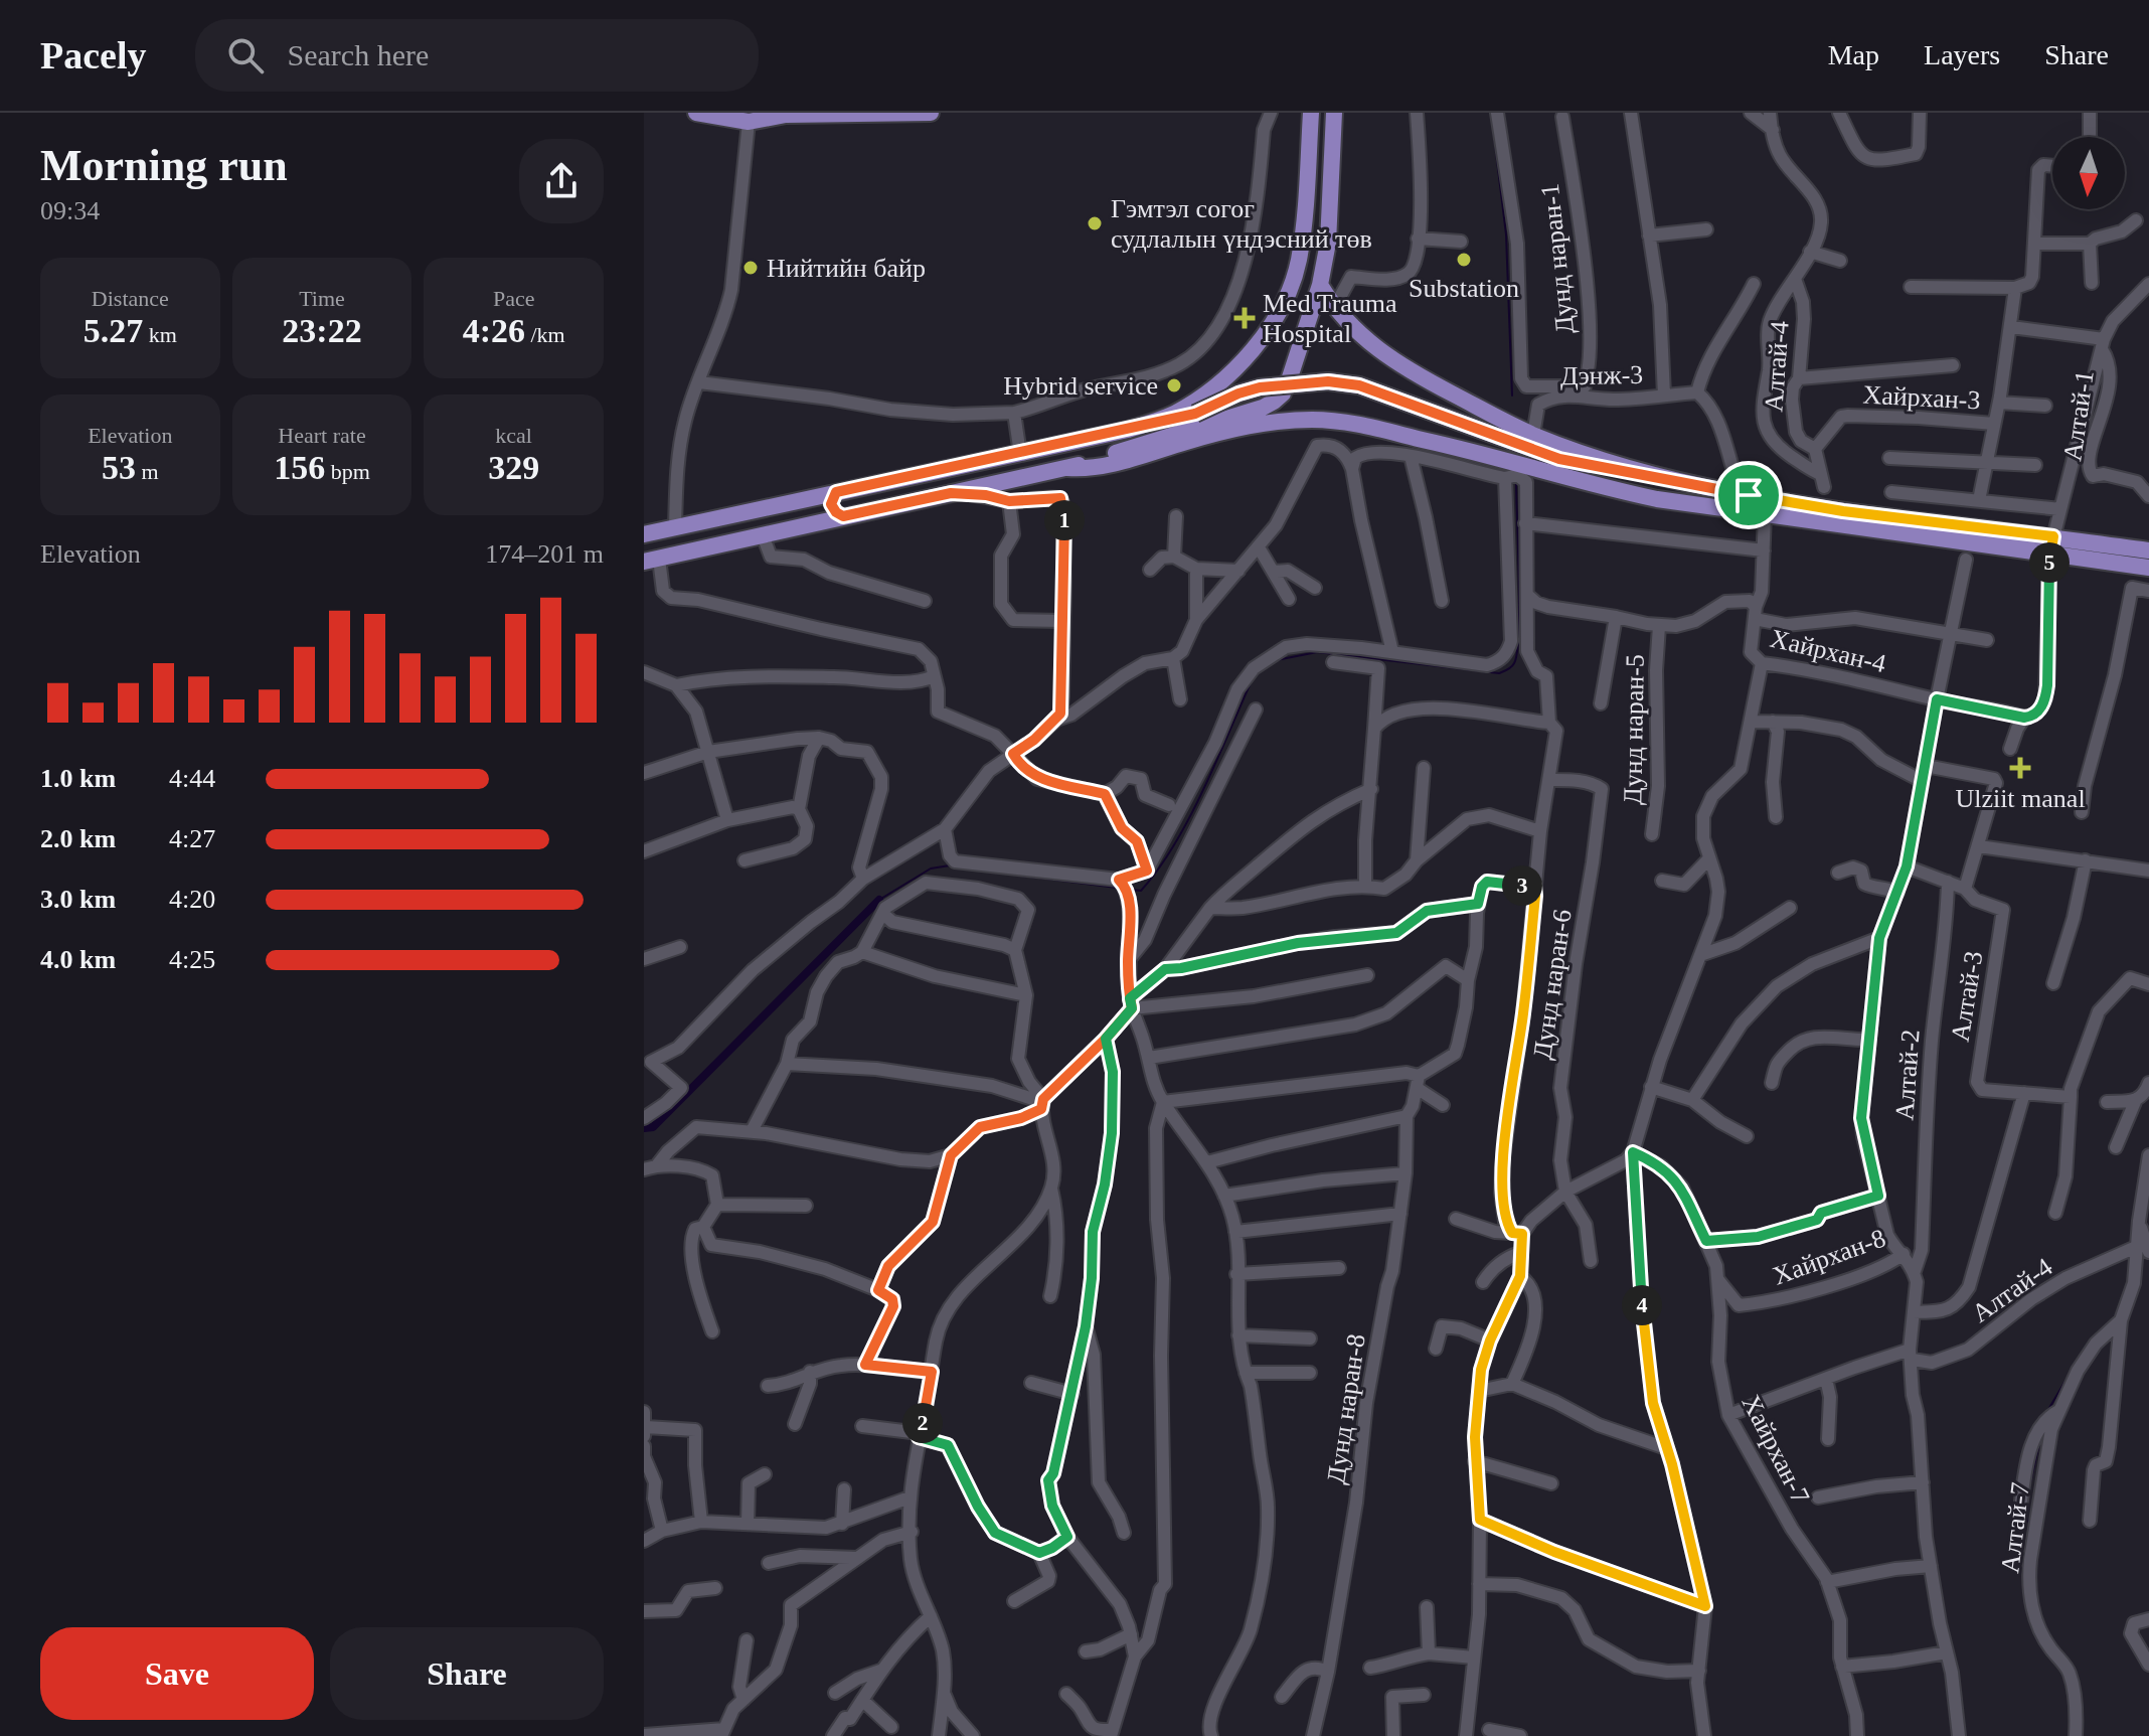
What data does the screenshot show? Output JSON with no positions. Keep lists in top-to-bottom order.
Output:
{
  "streets": {
    "street": [
      "Дунд наран-1",
      "Алтай-4",
      "Дэнж-3",
      "Хайрхан-3",
      "Алтай-1",
      "Хайрхан-4",
      "Дунд наран-5",
      "Дунд наран-6",
      "Алтай-3",
      "Алтай-2",
      "Хайрхан-8",
      "Дунд наран-8",
      "Хайрхан-7",
      "Алтай-7"
    ]
  },
  "crossings": [
    ["Дунд наран-1", "Дэнж-3"],
    ["Алтай-4", "Хайрхан-3"],
    ["Алтай-4", "Алтай-7"],
    ["Хайрхан-4", "Дунд наран-5"],
    ["Хайрхан-8", "Хайрхан-7"]
  ],
  "places": {
    "other": [
      "Гэмтэл согог судлалын үндэсний төв",
      "Substation",
      "Нийтийн байр",
      "Hybrid service"
    ],
    "health": ["Med Trauma Hospital", "Ulziit manal"]
  },
  "north": "bottom",
  "page": {
    "header": "Pacely",
    "search": "Search here",
    "nav": ["Map", "Layers", "Share"],
    "heading": ["Morning run", "09:34"],
    "stats": [
      ["Distance", "5.27 km"],
      ["Time", "23:22"],
      ["Pace", "4:26 /km"],
      ["Elevation", "53 m"],
      ["Heart rate", "156 bpm"],
      ["kcal", "329"]
    ],
    "pins": [
      "1",
      "5",
      "3",
      "4",
      "2"
    ],
    "chart": ["Elevation", "174–201 m"],
    "list": [
      {
        "name": "1.0 km",
        "note": "4:44"
      },
      {
        "name": "2.0 km",
        "note": "4:27"
      },
      {
        "name": "3.0 km",
        "note": "4:20"
      },
      {
        "name": "4.0 km",
        "note": "4:25"
      }
    ],
    "buttons": ["Save", "Share"]
  }
}
